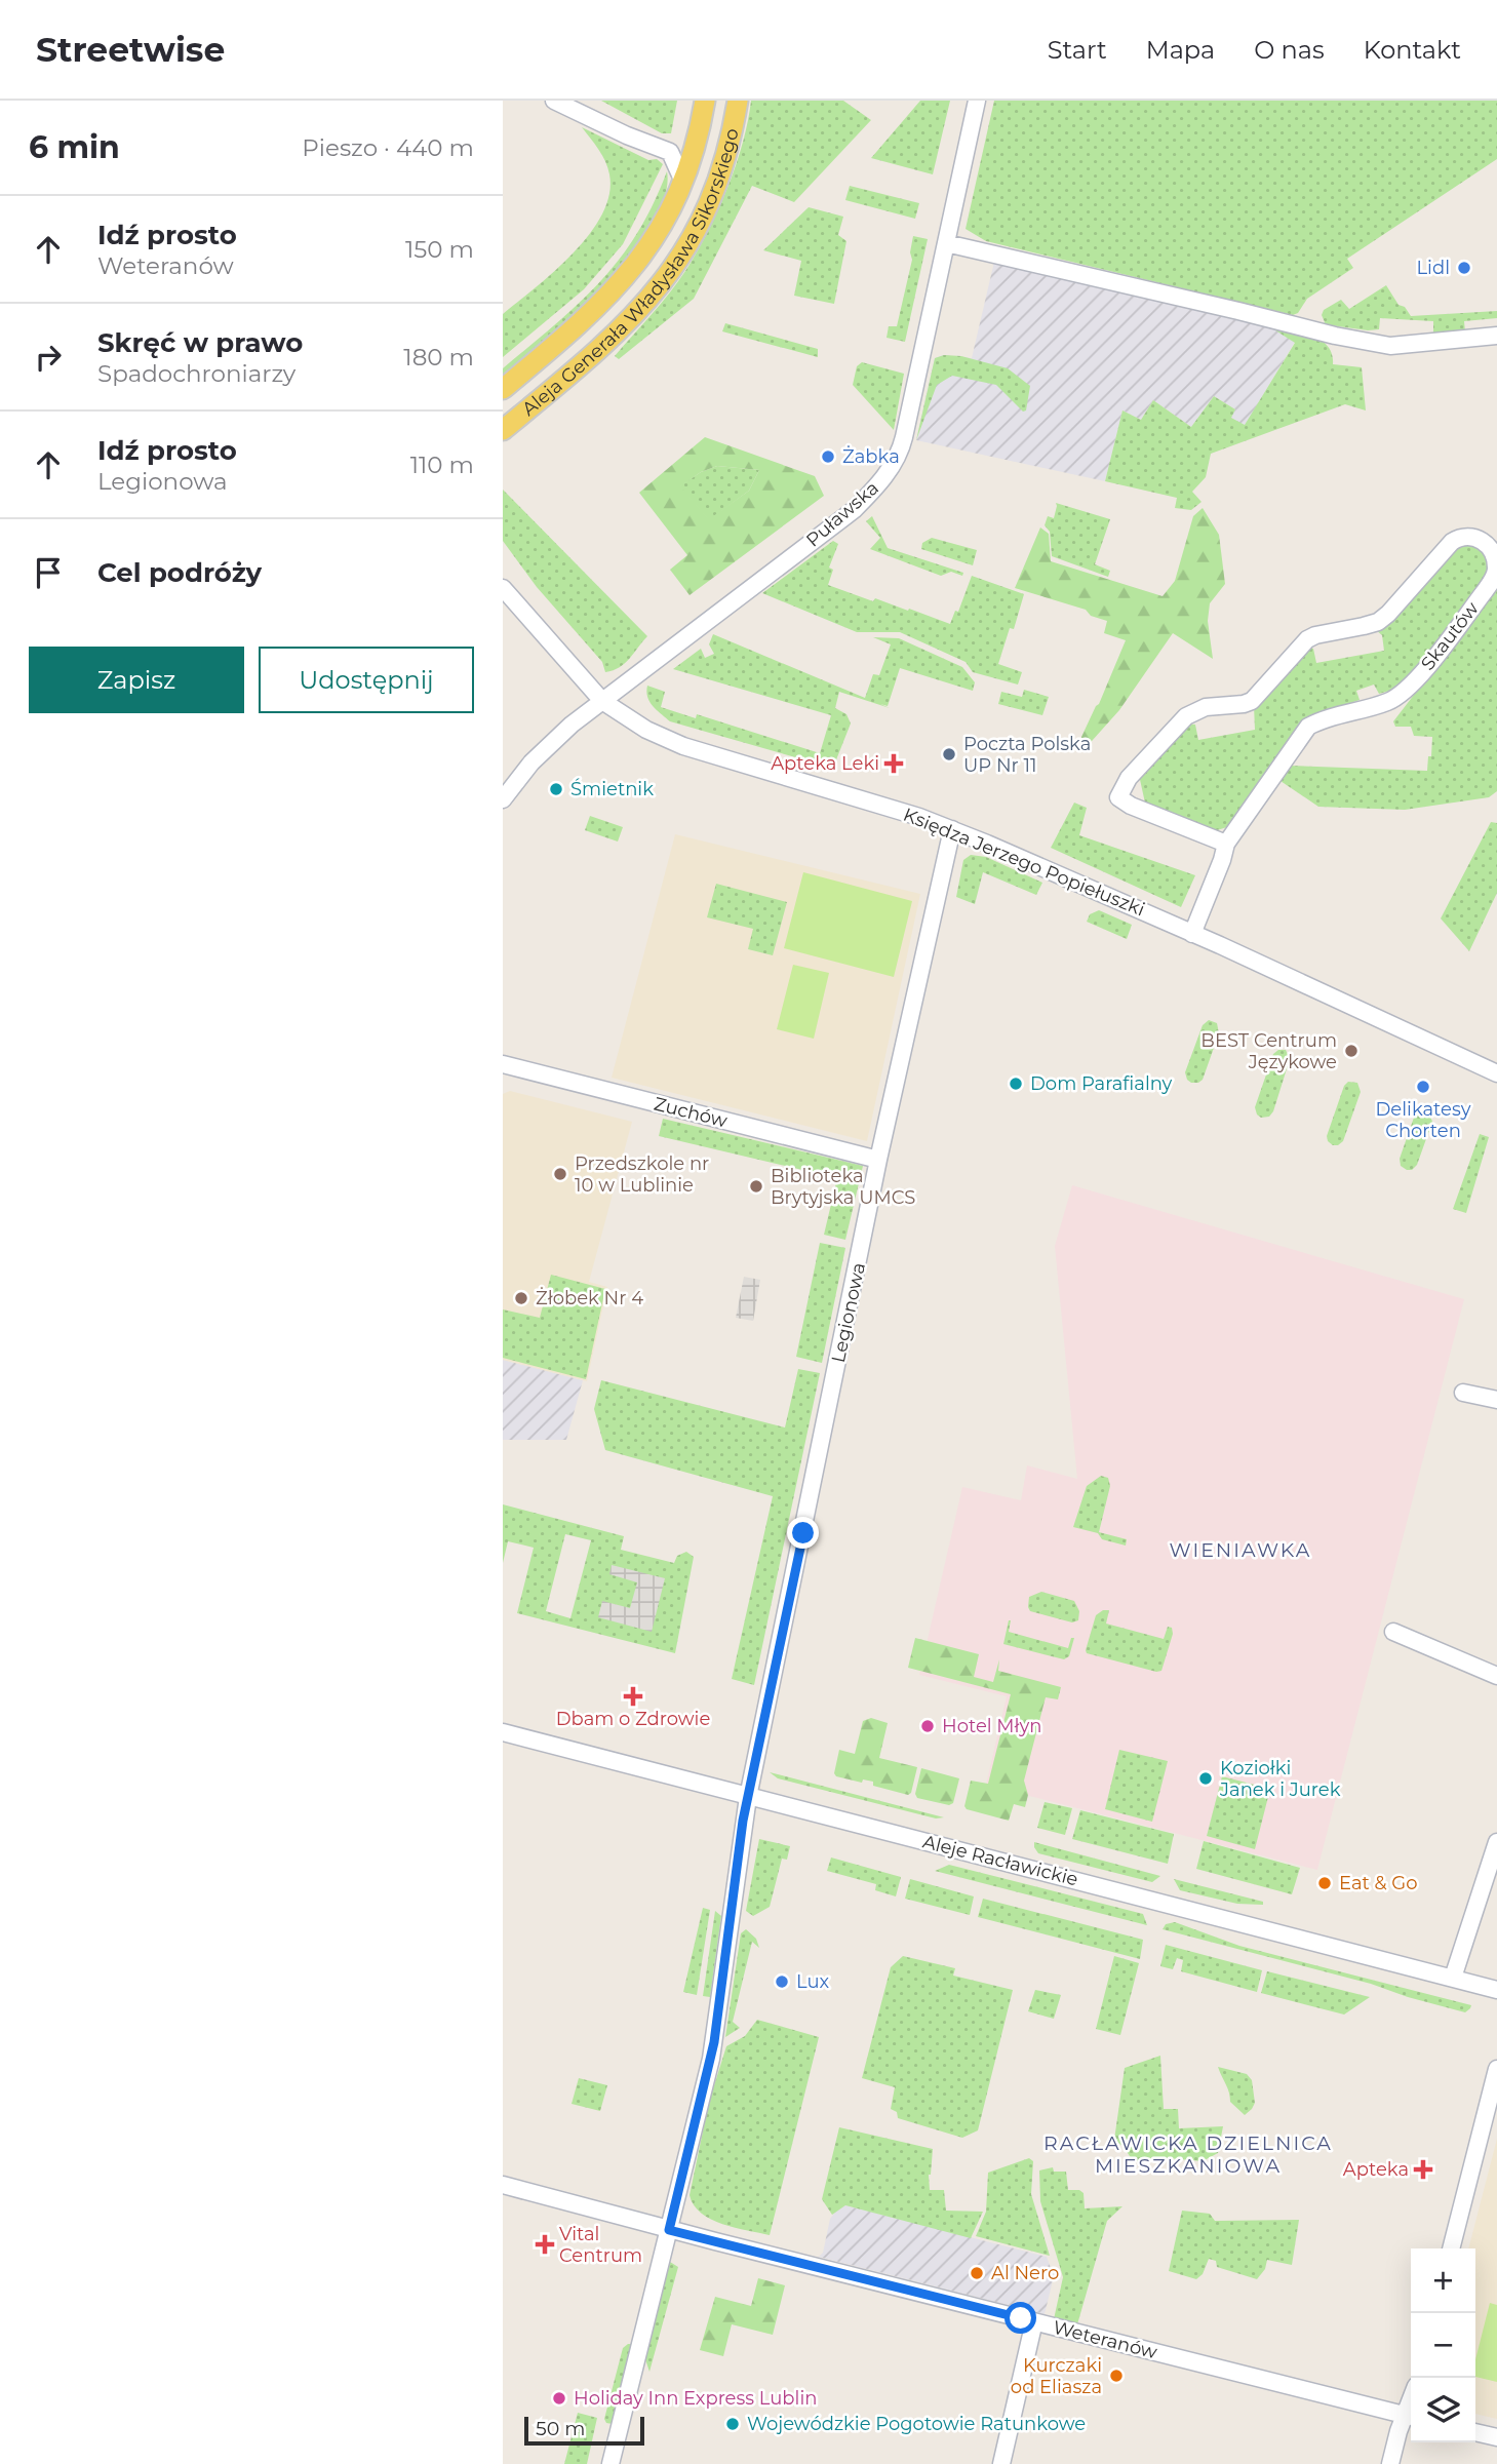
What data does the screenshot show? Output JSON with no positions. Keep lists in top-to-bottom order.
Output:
{
  "streets": {
    "main road": ["Aleja Generała Władysława Sikorskiego"],
    "street": [
      "Puławska",
      "Skautów",
      "Księdza Jerzego Popiełuszki",
      "Zuchów",
      "Legionowa",
      "Aleje Racławickie",
      "Weteranów"
    ]
  },
  "crossings": [
    ["Puławska", "Księdza Jerzego Popiełuszki"],
    ["Skautów", "Księdza Jerzego Popiełuszki"],
    ["Księdza Jerzego Popiełuszki", "Legionowa"],
    ["Zuchów", "Legionowa"],
    ["Legionowa", "Aleje Racławickie"],
    ["Legionowa", "Weteranów"]
  ],
  "districts": ["WIENIAWKA", "RACŁAWICKA DZIELNICA MIESZKANIOWA"],
  "places": {
    "other": [
      "Lidl",
      "Żabka",
      "Poczta Polska UP Nr 11",
      "Śmietnik",
      "BEST Centrum Językowe",
      "Dom Parafialny",
      "Delikatesy Chorten",
      "Przedszkole nr 10 w Lublinie",
      "Biblioteka Brytyjska UMCS",
      "Żłobek Nr 4",
      "Hotel Młyn",
      "Koziołki Janek i Jurek",
      "Eat & Go",
      "Lux",
      "Al Nero",
      "Kurczaki od Eliasza",
      "Holiday Inn Express Lublin",
      "Wojewódzkie Pogotowie Ratunkowe"
    ],
    "health": [
      "Apteka Leki",
      "Dbam o Zdrowie",
      "Apteka",
      "Vital Centrum"
    ]
  },
  "scale_bar": "50 m",
  "page": {
    "header": "Streetwise",
    "nav": [
      "Start",
      "Mapa",
      "O nas",
      "Kontakt"
    ],
    "heading": ["6 min", "Pieszo · 440 m"],
    "list": [
      ["Idź prosto", "Weteranów", "150 m"],
      ["Skręć w prawo", "Spadochroniarzy", "180 m"],
      ["Idź prosto", "Legionowa", "110 m"],
      "Cel podróży"
    ],
    "buttons": ["Zapisz", "Udostępnij"],
    "map_buttons": ["+", "−"],
    "scale": "50 m"
  }
}
